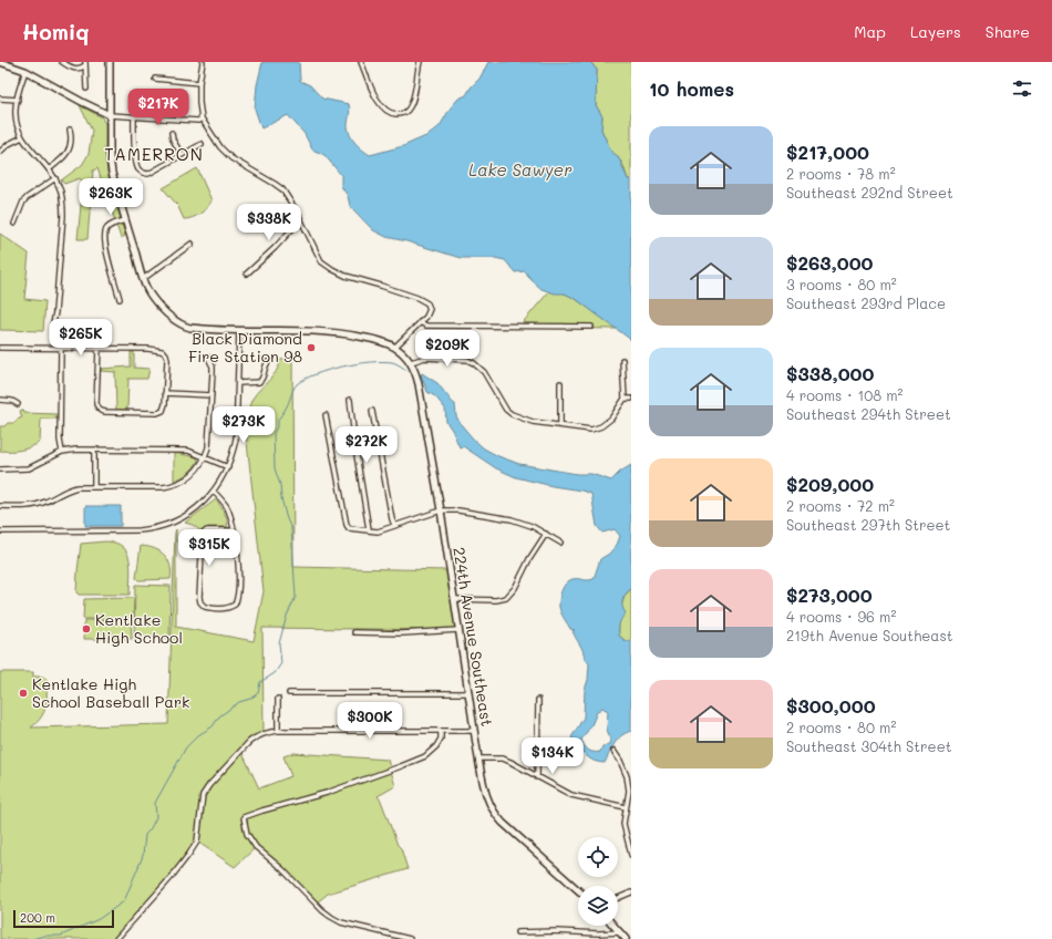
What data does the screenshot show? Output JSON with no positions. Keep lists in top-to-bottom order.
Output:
{
  "streets": {
    "street": ["224th Avenue Southeast"]
  },
  "districts": ["TAMERRON"],
  "water": ["Lake Sawyer"],
  "places": ["Black Diamond Fire Station 98", "Kentlake High School", "Kentlake High School Baseball Park"],
  "scale_bar": "200 m",
  "page": {
    "header": "Homiq",
    "nav": ["Map", "Layers", "Share"],
    "heading": "10 homes",
    "price": [
      "$217K",
      "$263K",
      "$338K",
      "$265K",
      "$209K",
      "$273K",
      "$272K",
      "$315K",
      "$300K",
      "$134K"
    ],
    "list": [
      {
        "name": "$217,000",
        "note": "2 rooms · 78 m² · Southeast 292nd Street"
      },
      {
        "name": "$263,000",
        "note": "3 rooms · 80 m² · Southeast 293rd Place"
      },
      {
        "name": "$338,000",
        "note": "4 rooms · 108 m² · Southeast 294th Street"
      },
      {
        "name": "$209,000",
        "note": "2 rooms · 72 m² · Southeast 297th Street"
      },
      {
        "name": "$273,000",
        "note": "4 rooms · 96 m² · 219th Avenue Southeast"
      },
      {
        "name": "$300,000",
        "note": "2 rooms · 80 m² · Southeast 304th Street"
      }
    ],
    "scale": "200 m"
  }
}
